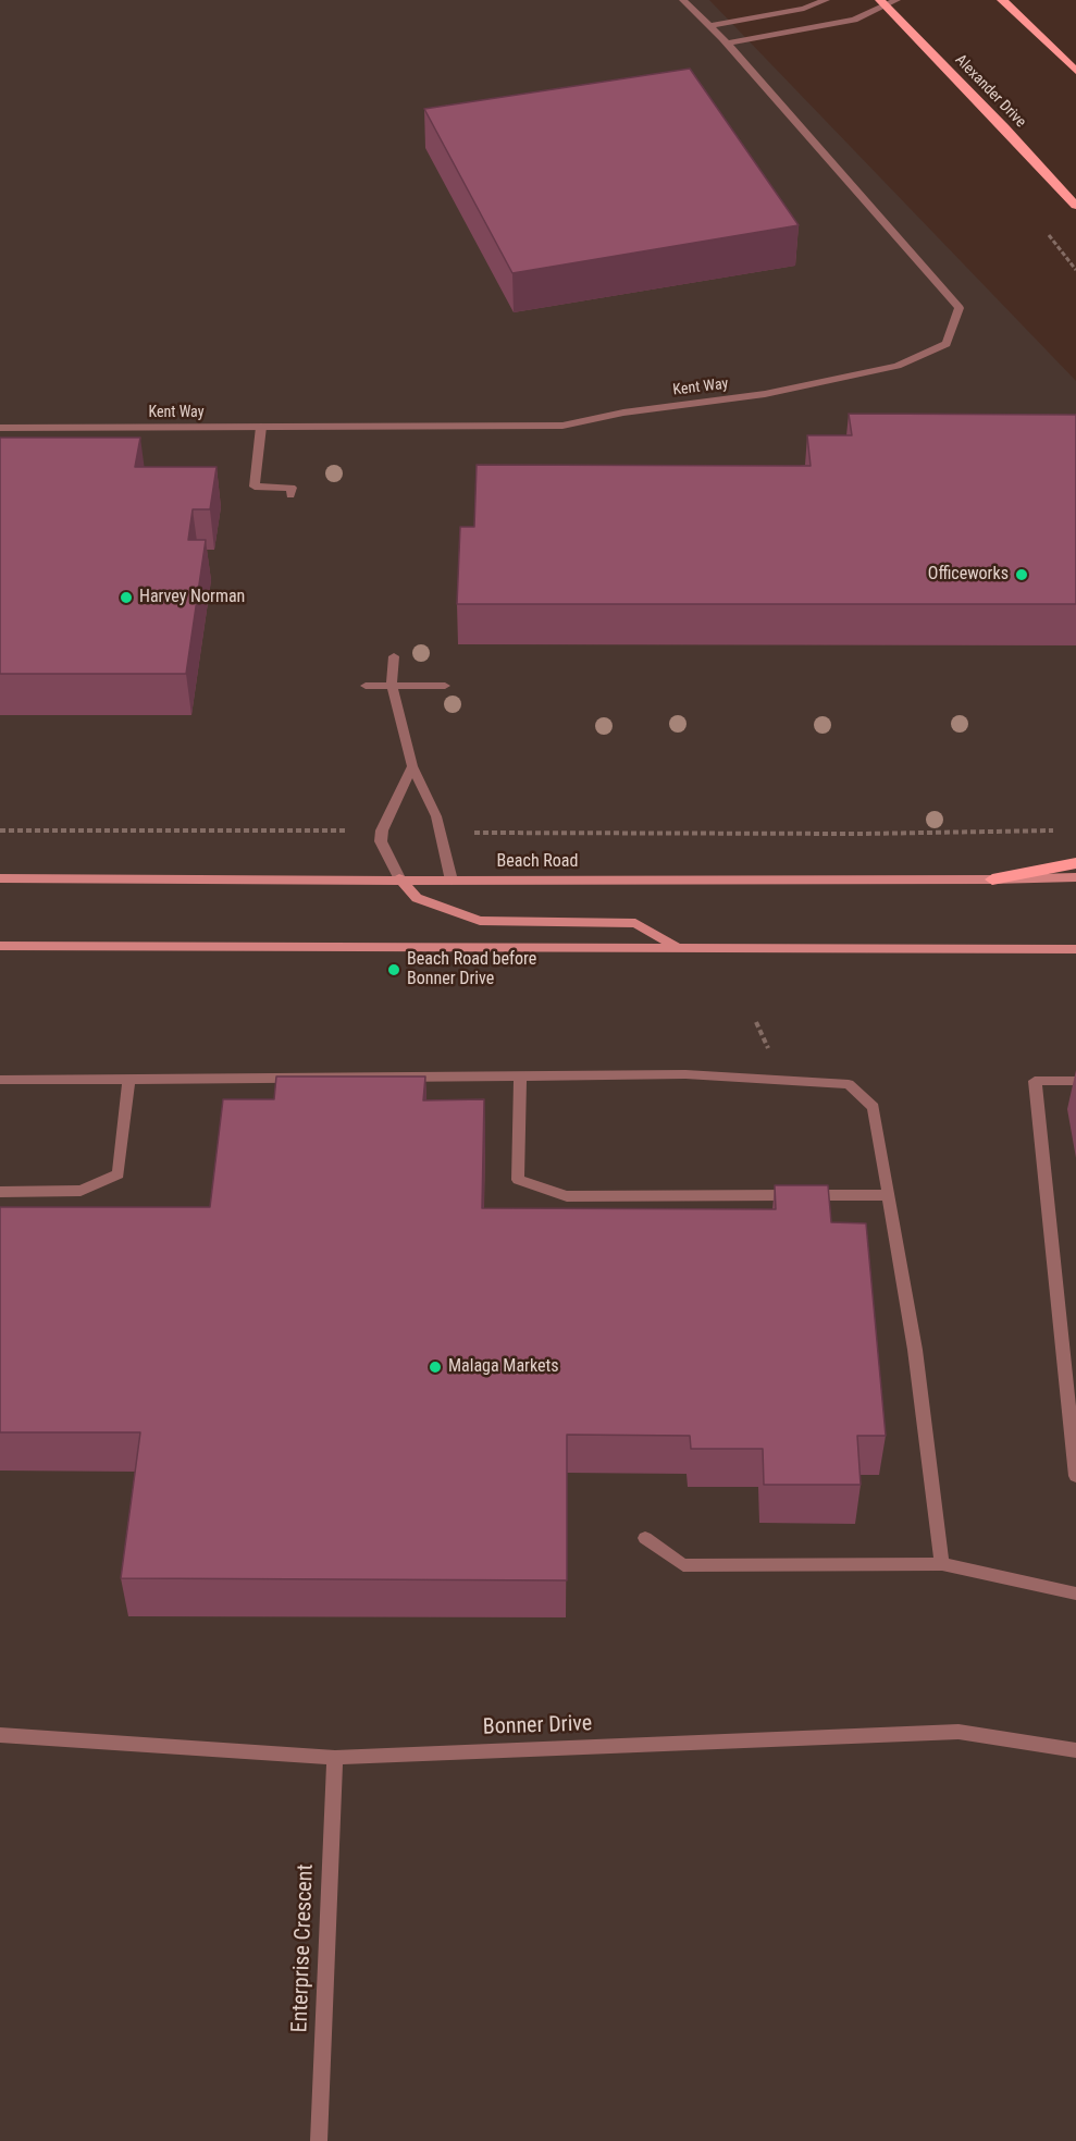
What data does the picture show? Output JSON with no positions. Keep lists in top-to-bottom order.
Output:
{
  "streets": {
    "main road": ["Alexander Drive", "Beach Road"],
    "street": ["Kent Way", "Bonner Drive", "Enterprise Crescent"]
  },
  "crossings": [
    ["Bonner Drive", "Enterprise Crescent"]
  ],
  "places": [
    "Officeworks",
    "Harvey Norman",
    "Beach Road before Bonner Drive",
    "Malaga Markets"
  ]
}
